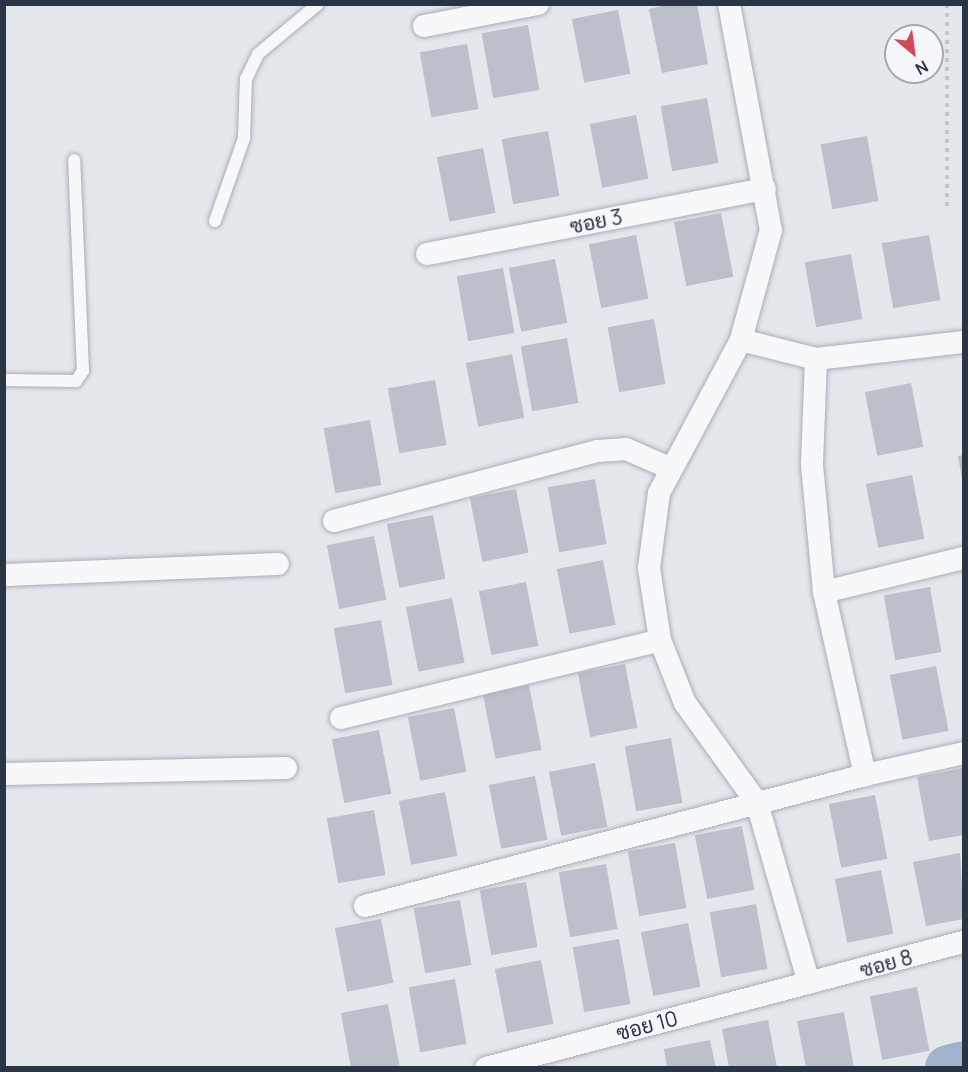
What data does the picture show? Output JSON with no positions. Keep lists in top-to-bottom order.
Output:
{
  "streets": {
    "street": ["ซอย 3", "ซอย 8", "ซอย 10"]
  },
  "crossings": [
    ["ซอย 8", "ซอย 10"]
  ],
  "north": "bottom right"
}
